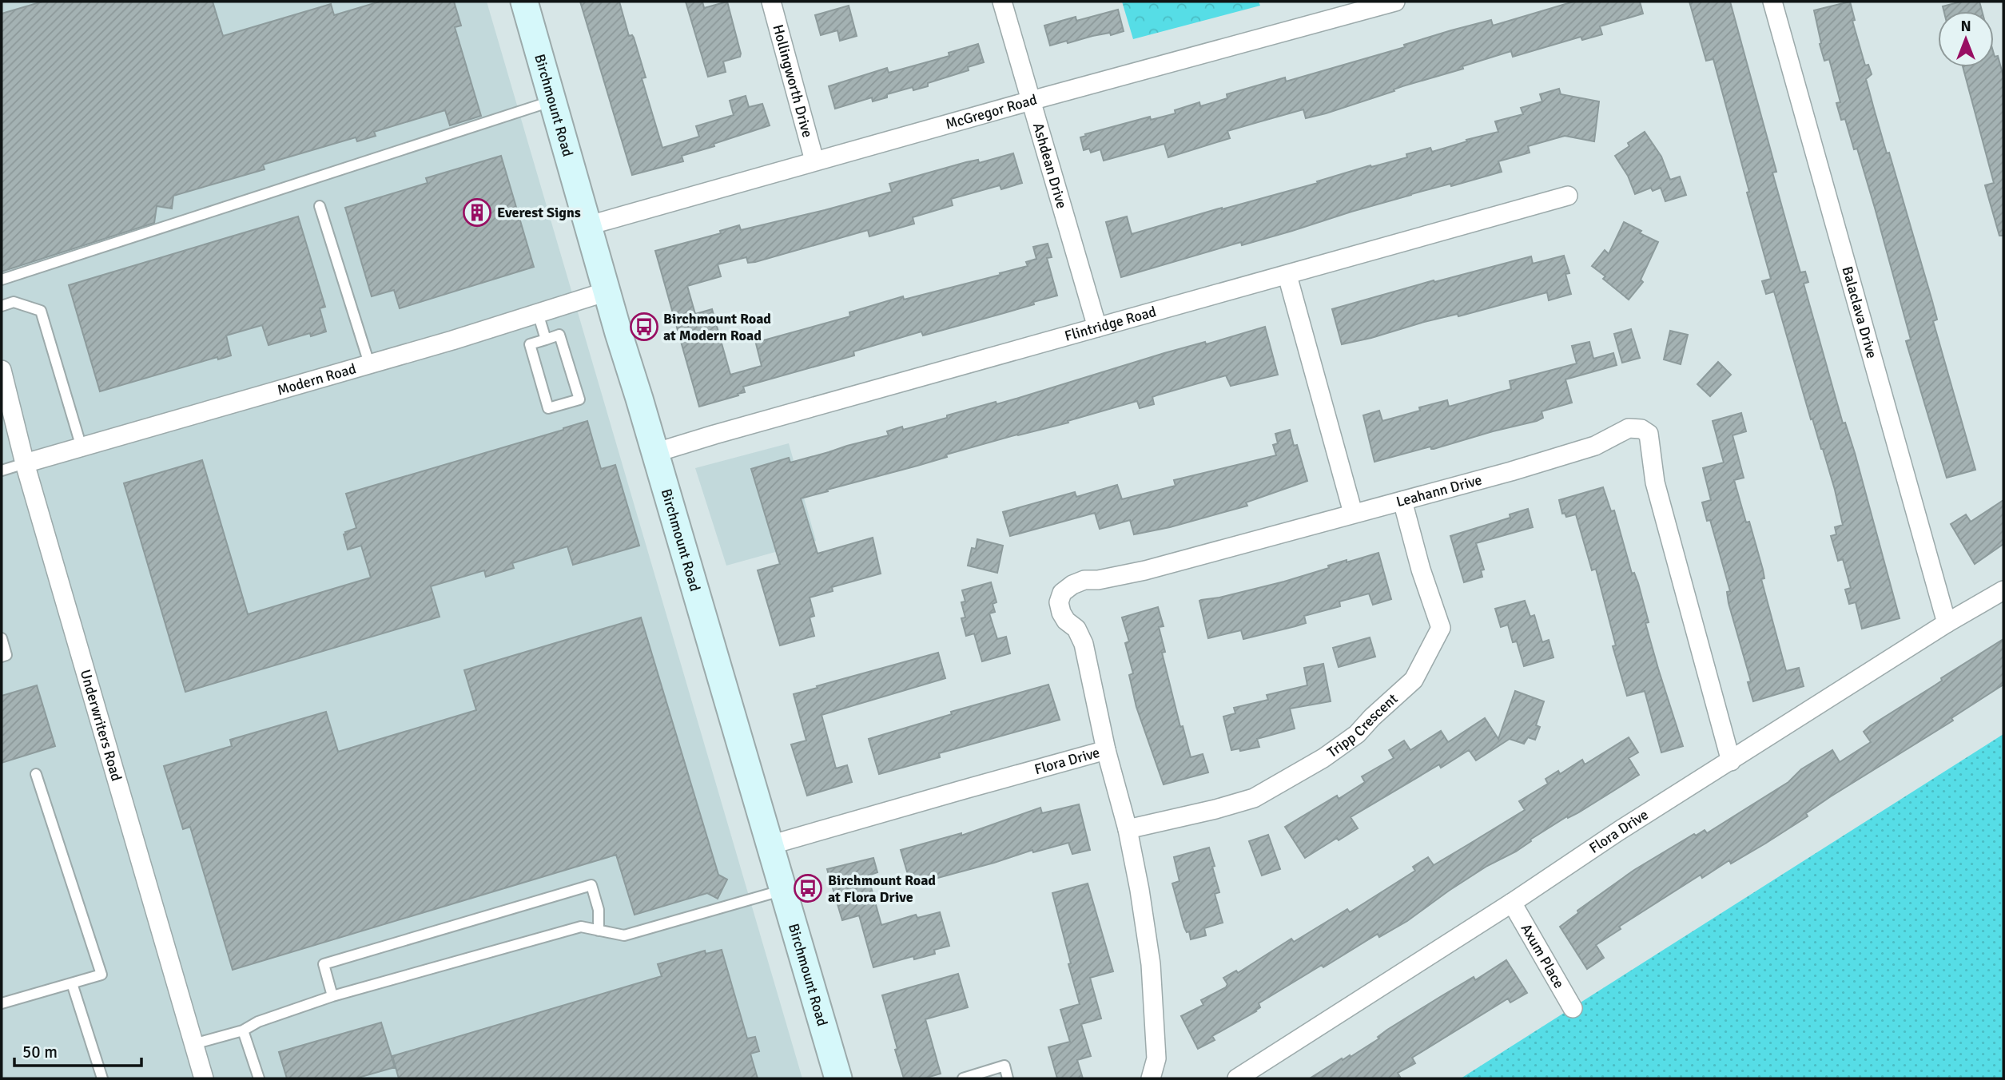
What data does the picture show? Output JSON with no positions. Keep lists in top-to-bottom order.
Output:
{
  "streets": {
    "main road": ["Birchmount Road"],
    "street": [
      "Hollingworth Drive",
      "McGregor Road",
      "Ashdean Drive",
      "Balaclava Drive",
      "Flintridge Road",
      "Modern Road",
      "Leahann Drive",
      "Underwriters Road",
      "Tripp Crescent",
      "Flora Drive",
      "Axum Place"
    ]
  },
  "crossings": [
    ["Hollingworth Drive", "McGregor Road"],
    ["Birchmount Road", "McGregor Road"],
    ["Birchmount Road", "Flintridge Road"],
    ["Birchmount Road", "Modern Road"],
    ["Birchmount Road", "Flora Drive"],
    ["McGregor Road", "Ashdean Drive"],
    ["Ashdean Drive", "Flintridge Road"],
    ["Balaclava Drive", "Flora Drive"],
    ["Modern Road", "Underwriters Road"],
    ["Leahann Drive", "Tripp Crescent"],
    ["Leahann Drive", "Flora Drive"],
    ["Tripp Crescent", "Flora Drive"],
    ["Flora Drive", "Axum Place"]
  ],
  "places": {
    "building": ["Everest Signs"],
    "bus stop": ["Birchmount Road at Modern Road", "Birchmount Road at Flora Drive"]
  },
  "scale_bar": "50 m",
  "north": "top"
}
